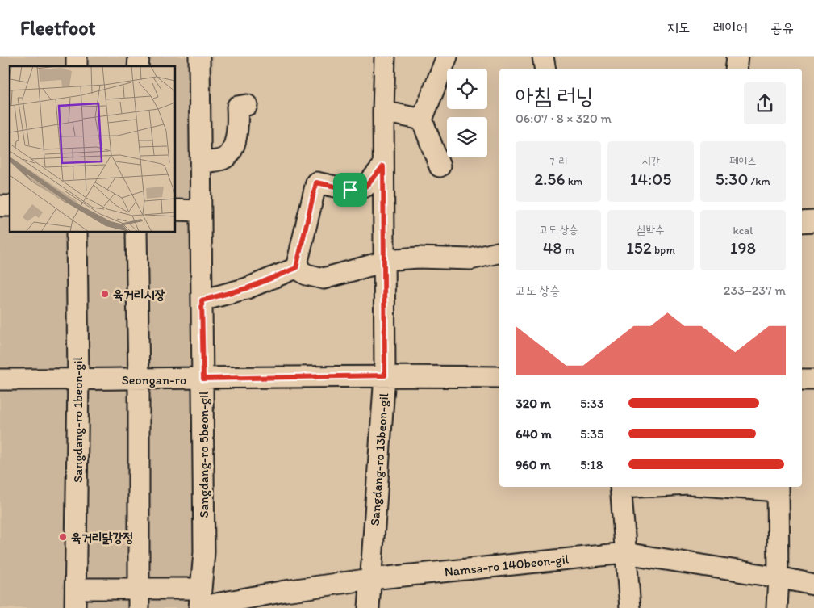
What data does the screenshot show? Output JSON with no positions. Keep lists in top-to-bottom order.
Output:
{
  "streets": {
    "street": [
      "Seongan-ro",
      "Sangdang-ro 1beon-gil",
      "Sangdang-ro 5beon-gil",
      "Sangdang-ro 13beon-gil",
      "Namsa-ro 140beon-gil"
    ]
  },
  "crossings": [
    ["Seongan-ro", "Sangdang-ro 1beon-gil"],
    ["Seongan-ro", "Sangdang-ro 5beon-gil"],
    ["Seongan-ro", "Sangdang-ro 13beon-gil"],
    ["Sangdang-ro 1beon-gil", "Namsa-ro 140beon-gil"],
    ["Sangdang-ro 5beon-gil", "Namsa-ro 140beon-gil"],
    ["Sangdang-ro 13beon-gil", "Namsa-ro 140beon-gil"]
  ],
  "places": ["육거리시장", "육거리닭강정"],
  "page": {
    "header": "Fleetfoot",
    "nav": ["지도", "레이어", "공유"],
    "heading": ["아침 러닝", "06:07 · 8 × 320 m"],
    "stats": [
      ["거리", "2.56 km"],
      ["시간", "14:05"],
      ["페이스", "5:30 /km"],
      ["고도 상승", "48 m"],
      ["심박수", "152 bpm"],
      ["kcal", "198"]
    ],
    "chart": ["고도 상승", "233–237 m"],
    "list": [
      {
        "name": "320 m",
        "note": "5:33"
      },
      {
        "name": "640 m",
        "note": "5:35"
      },
      {
        "name": "960 m",
        "note": "5:18"
      }
    ]
  }
}
